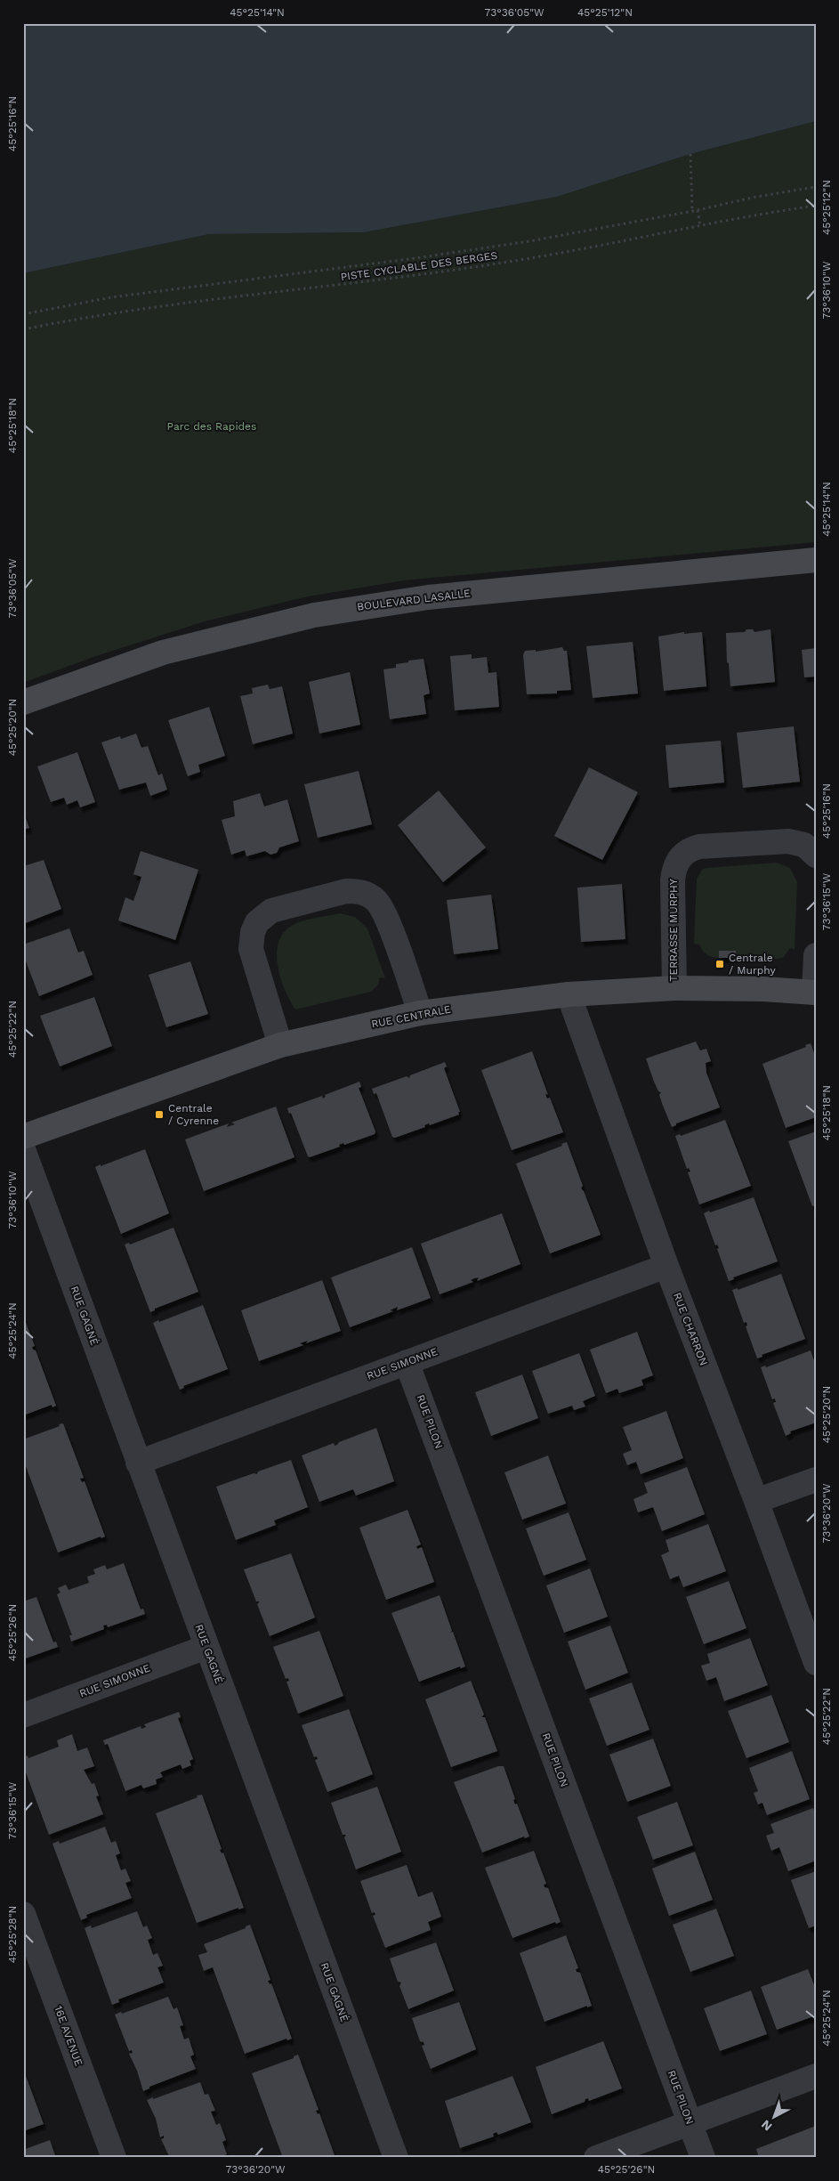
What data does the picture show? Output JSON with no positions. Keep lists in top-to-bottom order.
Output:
{
  "streets": {
    "street": [
      "BOULEVARD LASALLE",
      "TERRASSE MURPHY",
      "RUE CENTRALE",
      "RUE GAGNÉ",
      "RUE CHARRON",
      "RUE SIMONNE",
      "RUE PILON",
      "16E AVENUE"
    ],
    "path": ["PISTE CYCLABLE DES BERGES"]
  },
  "crossings": [
    ["TERRASSE MURPHY", "RUE CENTRALE"],
    ["RUE CENTRALE", "RUE CHARRON"],
    ["RUE GAGNÉ", "RUE SIMONNE"],
    ["RUE CHARRON", "RUE SIMONNE"],
    ["RUE SIMONNE", "RUE PILON"]
  ],
  "parks": ["Parc des Rapides"],
  "places": {
    "transit": ["Centrale / Murphy", "Centrale / Cyrenne"]
  },
  "north": "bottom left",
  "coordinates": [
    "45°25'14\"N",
    "73°36'05\"W",
    "45°25'12\"N",
    "45°25'16\"N",
    "73°36'10\"W",
    "45°25'18\"N",
    "45°25'20\"N",
    "73°36'15\"W",
    "45°25'22\"N",
    "45°25'24\"N",
    "73°36'20\"W",
    "45°25'26\"N",
    "45°25'28\"N"
  ]
}
